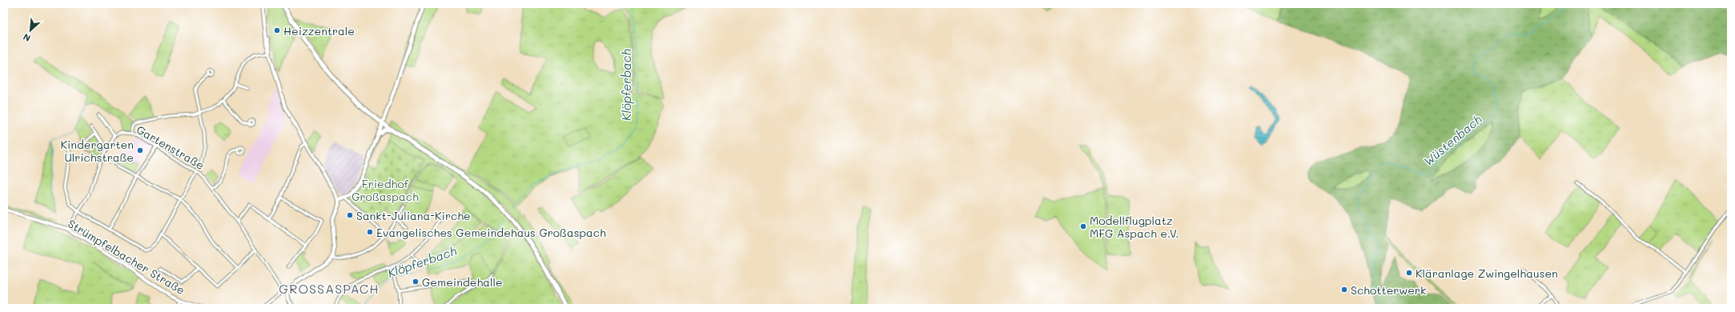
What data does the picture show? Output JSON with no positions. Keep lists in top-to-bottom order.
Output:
{
  "streets": {
    "street": ["Gartenstraße", "Strümpfelbacher Straße"]
  },
  "districts": ["GROSSASPACH"],
  "water": ["Klöpferbach", "Wüstenbach"],
  "parks": ["Friedhof Großaspach"],
  "places": [
    "Heizzentrale",
    "Kindergarten Ulrichstraße",
    "Sankt-Juliana-Kirche",
    "Modellflugplatz MFG Aspach e.V.",
    "Evangelisches Gemeindehaus Großaspach",
    "Kläranlage Zwingelhausen",
    "Gemeindehalle",
    "Schotterwerk"
  ],
  "north": "bottom left"
}
